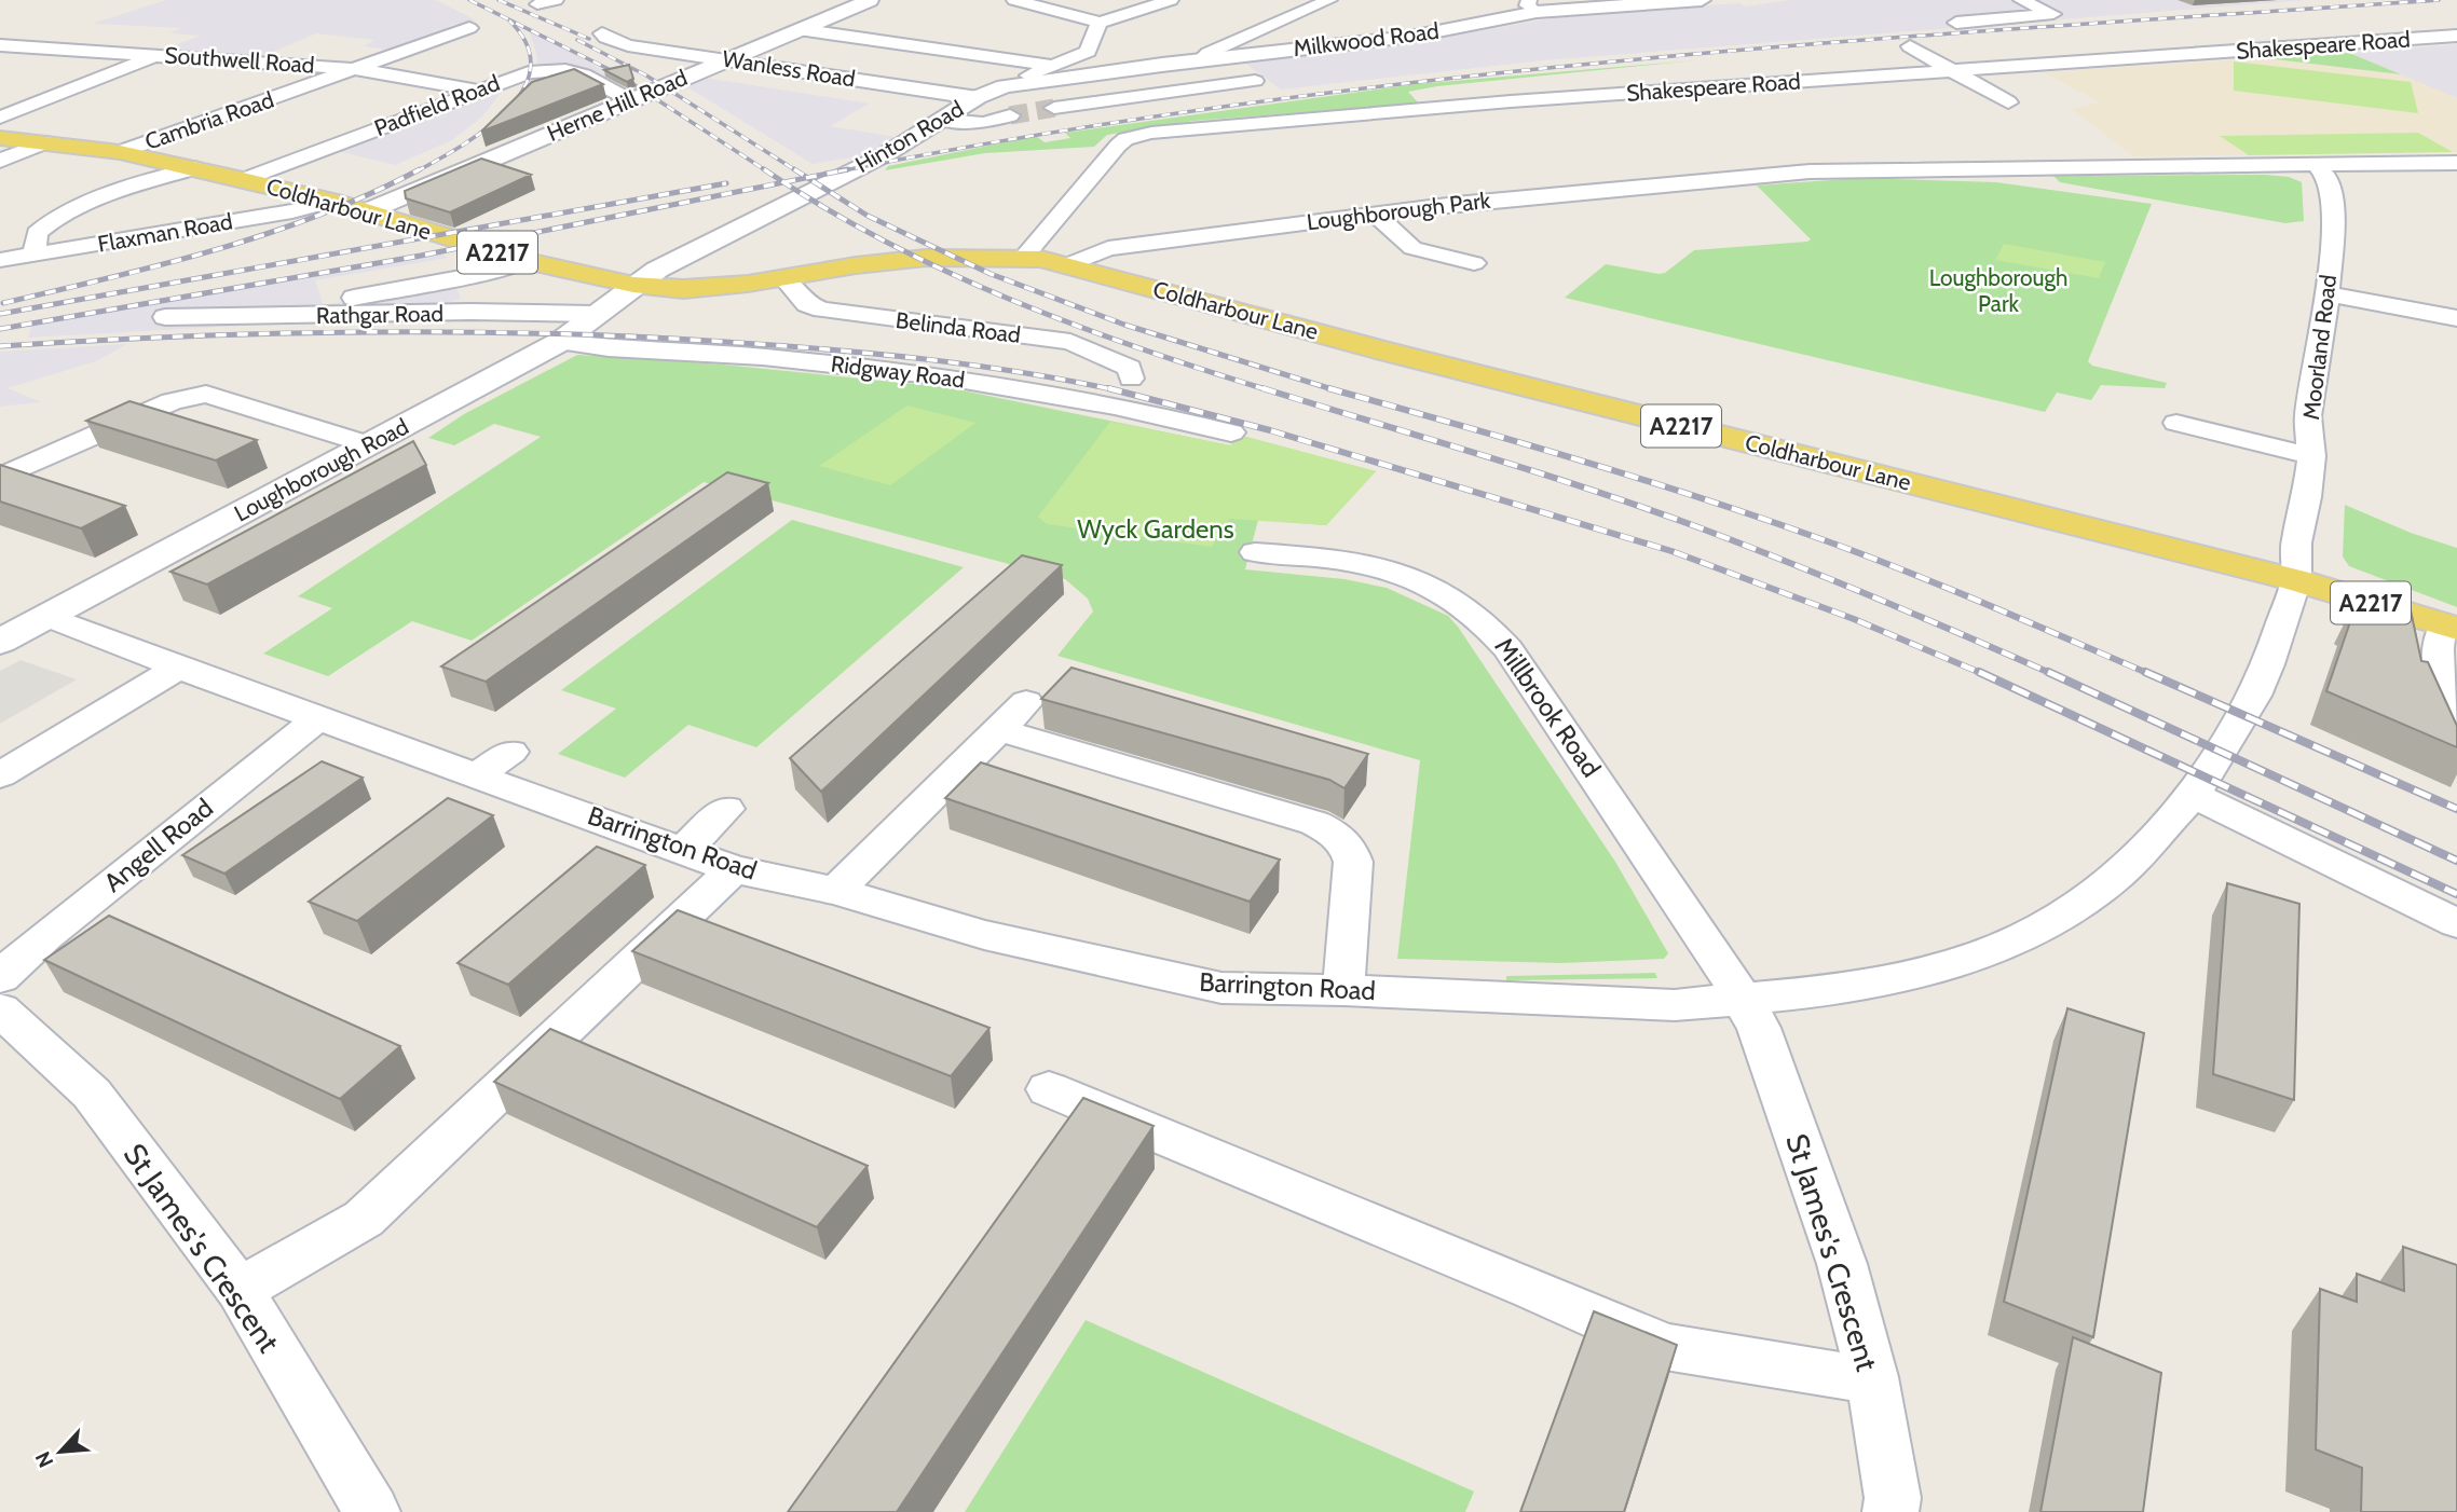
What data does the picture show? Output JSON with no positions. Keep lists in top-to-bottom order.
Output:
{
  "streets": {
    "main road": [
      "Milkwood Road",
      "Herne Hill Road",
      "Hinton Road",
      "Coldharbour Lane",
      "A2217",
      "Loughborough Road"
    ],
    "street": [
      "Shakespeare Road",
      "Southwell Road",
      "Wanless Road",
      "Padfield Road",
      "Cambria Road",
      "Loughborough Park",
      "Flaxman Road",
      "Rathgar Road",
      "Belinda Road",
      "Moorland Road",
      "Ridgway Road",
      "Millbrook Road",
      "Barrington Road",
      "Angell Road",
      "St James's Crescent"
    ]
  },
  "crossings": [
    ["Milkwood Road", "Hinton Road"],
    ["Shakespeare Road", "Coldharbour Lane"],
    ["Southwell Road", "Padfield Road"],
    ["Southwell Road", "Cambria Road"],
    ["Wanless Road", "Herne Hill Road"],
    ["Wanless Road", "Hinton Road"],
    ["Padfield Road", "Herne Hill Road"],
    ["Padfield Road", "Coldharbour Lane"],
    ["Herne Hill Road", "Coldharbour Lane"],
    ["Cambria Road", "Coldharbour Lane"],
    ["Hinton Road", "Coldharbour Lane"],
    ["Hinton Road", "Loughborough Road"],
    ["Coldharbour Lane", "Loughborough Park"],
    ["Coldharbour Lane", "Flaxman Road"],
    ["Coldharbour Lane", "Belinda Road"],
    ["Coldharbour Lane", "Moorland Road"],
    ["Coldharbour Lane", "Loughborough Road"],
    ["Coldharbour Lane", "Barrington Road"],
    ["Loughborough Park", "Moorland Road"],
    ["Rathgar Road", "Loughborough Road"],
    ["Moorland Road", "Barrington Road"],
    ["Ridgway Road", "Loughborough Road"],
    ["Loughborough Road", "Barrington Road"],
    ["Millbrook Road", "Barrington Road"],
    ["Millbrook Road", "St James's Crescent"],
    ["Barrington Road", "Angell Road"],
    ["Barrington Road", "St James's Crescent"]
  ],
  "parks": ["Loughborough Park", "Wyck Gardens"],
  "north": "bottom left"
}
